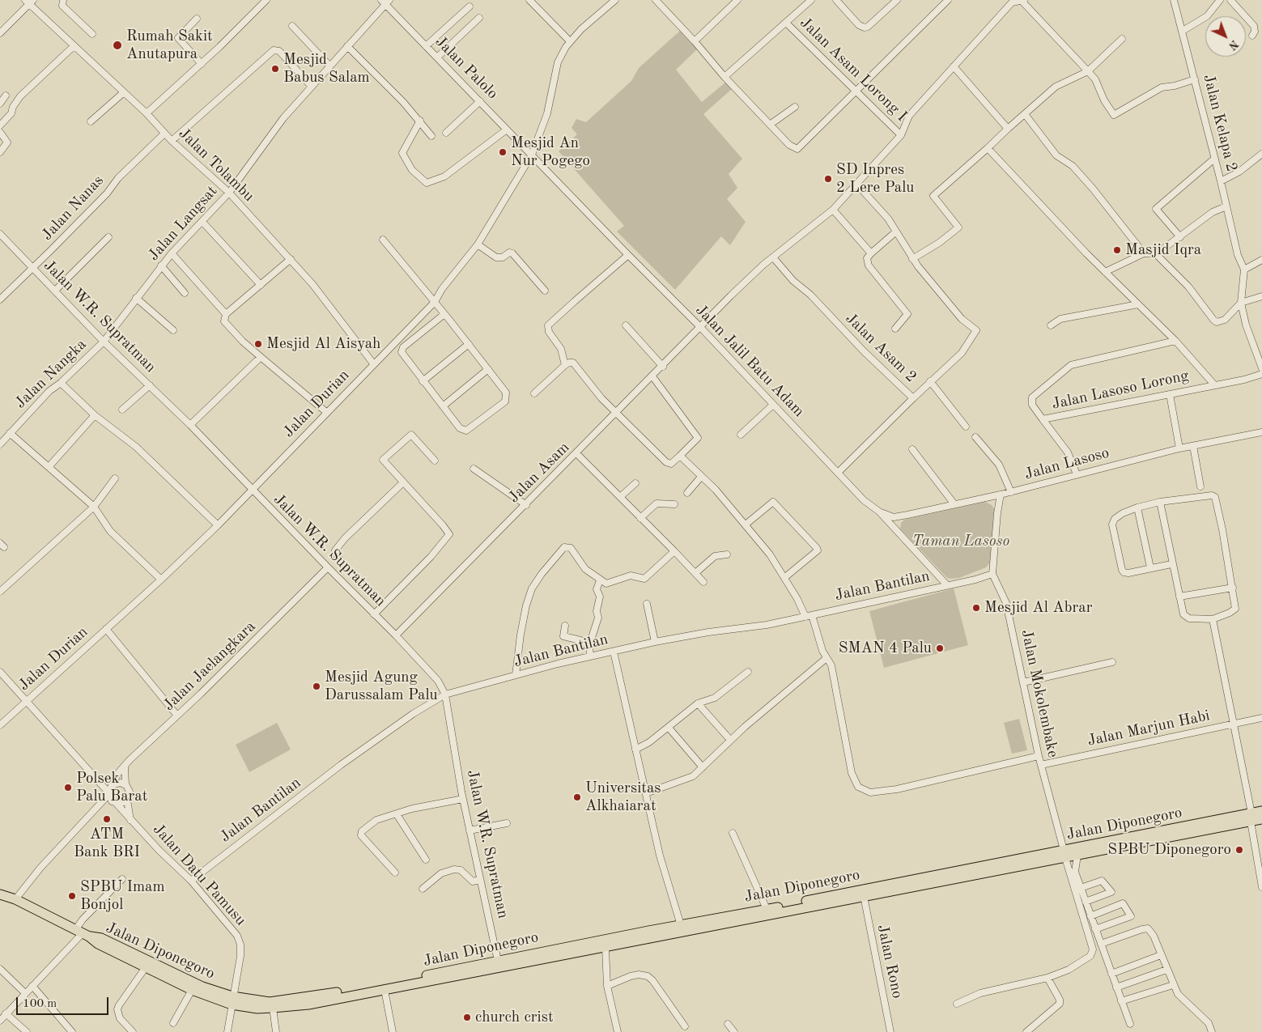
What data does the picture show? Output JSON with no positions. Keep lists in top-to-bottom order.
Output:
{
  "streets": {
    "highway": ["Jalan Diponegoro"],
    "street": [
      "Jalan Palolo",
      "Jalan Asam Lorong I",
      "Jalan Kelapa 2",
      "Jalan Tolambu",
      "Jalan Nanas",
      "Jalan Langsat",
      "Jalan W.R. Supratman",
      "Jalan Asam 2",
      "Jalan Jalil Batu Adam",
      "Jalan Nangka",
      "Jalan Lasoso Lorong",
      "Jalan Durian",
      "Jalan Lasoso",
      "Jalan Asam",
      "Jalan Bantilan",
      "Jalan Jaelangkara",
      "Jalan Mokolembake",
      "Jalan Marjun Habi",
      "Jalan Datu Pamusu",
      "Jalan Rono"
    ]
  },
  "crossings": [
    ["Jalan Palolo", "Jalan Langsat"],
    ["Jalan Palolo", "Jalan Jalil Batu Adam"],
    ["Jalan Palolo", "Jalan Durian"],
    ["Jalan Tolambu", "Jalan Nanas"],
    ["Jalan Tolambu", "Jalan Langsat"],
    ["Jalan Tolambu", "Jalan Durian"],
    ["Jalan Nanas", "Jalan W.R. Supratman"],
    ["Jalan Langsat", "Jalan W.R. Supratman"],
    ["Jalan Langsat", "Jalan Nangka"],
    ["Jalan W.R. Supratman", "Jalan Nangka"],
    ["Jalan W.R. Supratman", "Jalan Durian"],
    ["Jalan W.R. Supratman", "Jalan Asam"],
    ["Jalan W.R. Supratman", "Jalan Bantilan"],
    ["Jalan W.R. Supratman", "Jalan Jaelangkara"],
    ["Jalan W.R. Supratman", "Jalan Diponegoro"],
    ["Jalan Asam 2", "Jalan Jalil Batu Adam"],
    ["Jalan Jalil Batu Adam", "Jalan Durian"],
    ["Jalan Jalil Batu Adam", "Jalan Lasoso"],
    ["Jalan Jalil Batu Adam", "Jalan Asam"],
    ["Jalan Jalil Batu Adam", "Jalan Bantilan"],
    ["Jalan Lasoso Lorong", "Jalan Lasoso"],
    ["Jalan Durian", "Jalan Jaelangkara"],
    ["Jalan Lasoso", "Jalan Mokolembake"],
    ["Jalan Bantilan", "Jalan Mokolembake"],
    ["Jalan Bantilan", "Jalan Datu Pamusu"],
    ["Jalan Jaelangkara", "Jalan Datu Pamusu"],
    ["Jalan Mokolembake", "Jalan Marjun Habi"],
    ["Jalan Mokolembake", "Jalan Diponegoro"],
    ["Jalan Diponegoro", "Jalan Datu Pamusu"],
    ["Jalan Diponegoro", "Jalan Rono"]
  ],
  "parks": ["Taman Lasoso"],
  "places": [
    "Rumah Sakit Anutapura",
    "Mesjid Babus Salam",
    "Mesjid An Nur Pogego",
    "SD Inpres 2 Lere Palu",
    "Masjid Iqra",
    "Mesjid Al Aisyah",
    "Mesjid Al Abrar",
    "SMAN 4 Palu",
    "Mesjid Agung Darussalam Palu",
    "Polsek Palu Barat",
    "Universitas Alkhaiarat",
    "ATM Bank BRI",
    "SPBU Diponegoro",
    "SPBU Imam Bonjol",
    "church crist"
  ],
  "scale_bar": "100 m",
  "north": "bottom right"
}
